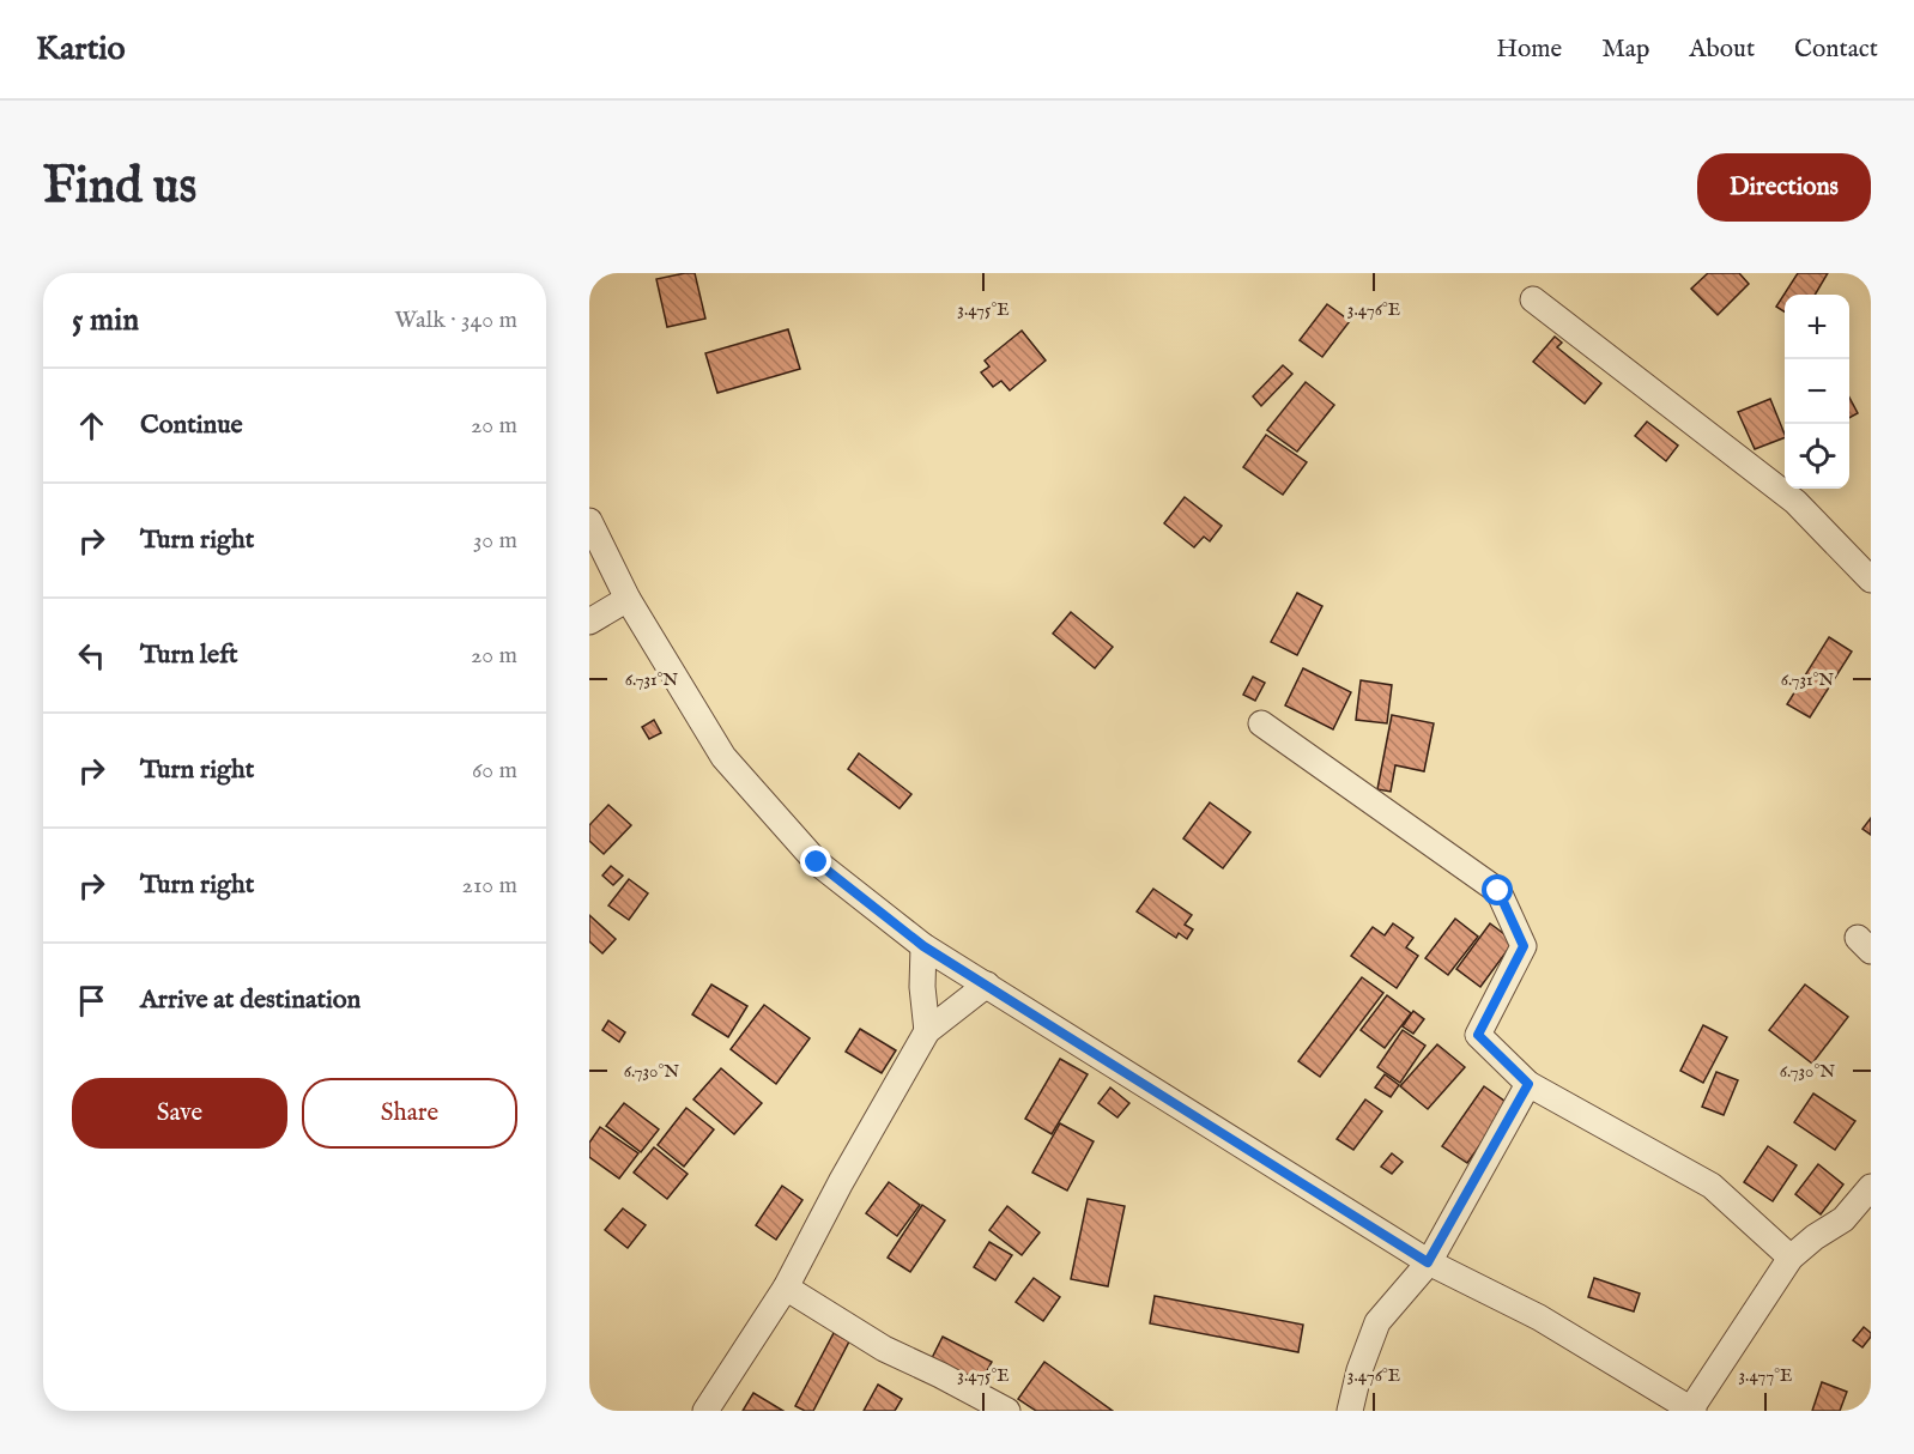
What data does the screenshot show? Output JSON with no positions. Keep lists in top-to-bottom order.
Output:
{
  "page": {
    "header": "Kartio",
    "nav": [
      "Home",
      "Map",
      "About",
      "Contact"
    ],
    "buttons": [
      "Directions",
      ["Save", "Share"]
    ],
    "title": "Find us",
    "heading": ["5 min", "Walk · 340 m"],
    "map_buttons": ["+", "−"],
    "list": [
      ["Continue", "20 m"],
      ["Turn right", "30 m"],
      ["Turn left", "20 m"],
      ["Turn right", "60 m"],
      ["Turn right", "210 m"],
      "Arrive at destination"
    ]
  },
  "coordinates": [
    "3.475°E",
    "3.476°E",
    "6.731°N",
    "6.730°N",
    "3.477°E"
  ]
}
